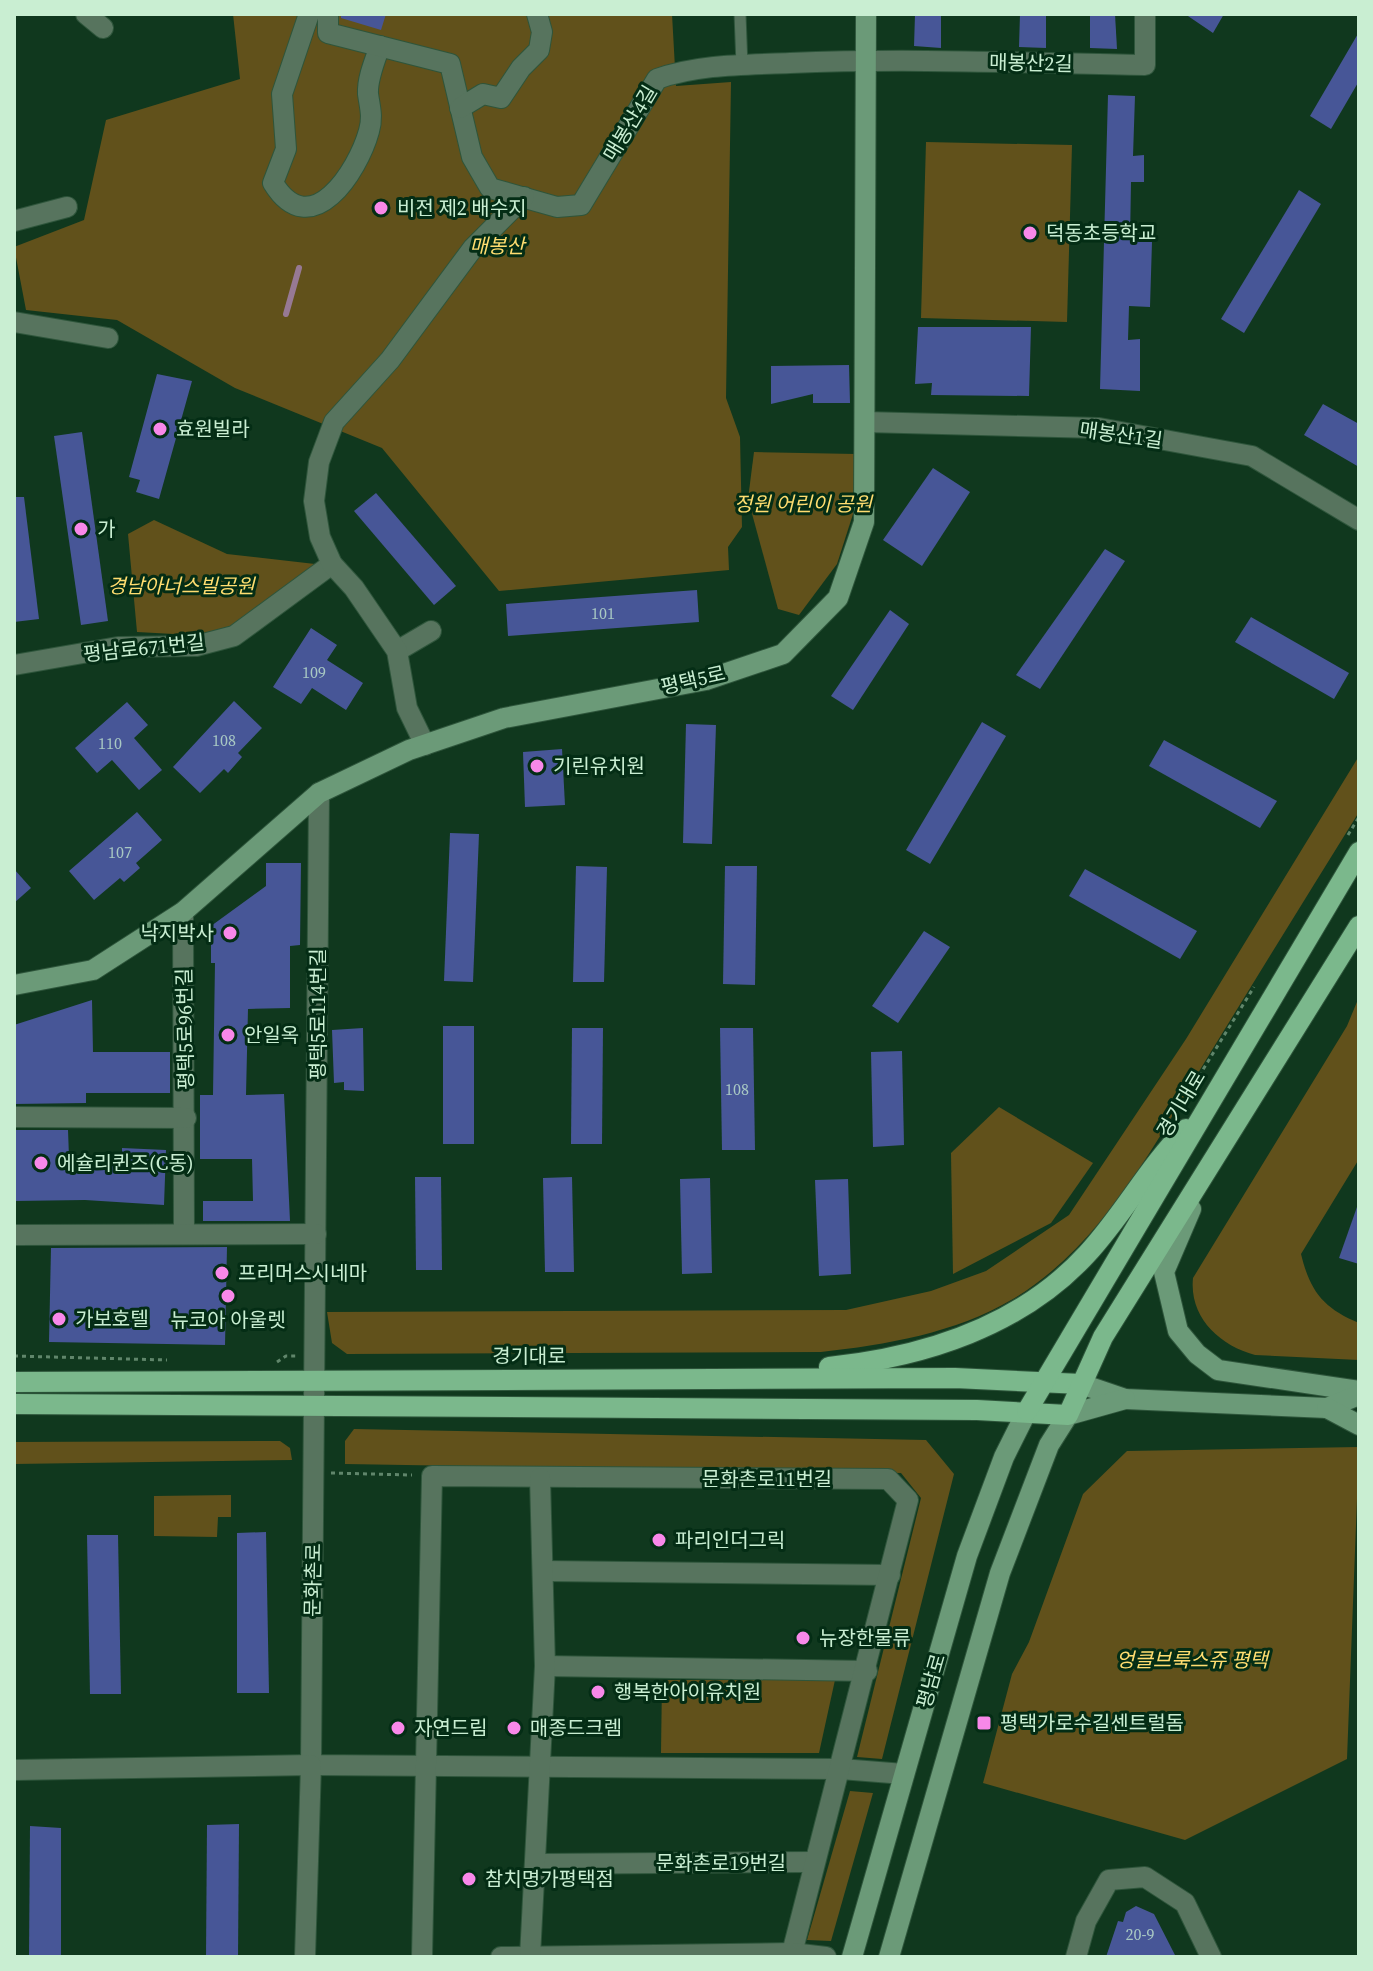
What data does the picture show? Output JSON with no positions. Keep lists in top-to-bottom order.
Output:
{
  "streets": {
    "main road": ["경기대로"],
    "street": [
      "매봉산2길",
      "매봉산4길",
      "매봉산1길",
      "평남로671번길",
      "평택5로",
      "평택5로114번길",
      "평택5로96번길",
      "문화촌로11번길",
      "문화촌로",
      "평남로",
      "문화촌로19번길"
    ]
  },
  "crossings": [
    ["매봉산2길", "평택5로"],
    ["매봉산1길", "평택5로"],
    ["평택5로", "평택5로114번길"],
    ["평택5로", "평택5로96번길"],
    ["평택5로114번길", "경기대로"],
    ["평택5로114번길", "문화촌로"],
    ["경기대로", "문화촌로"],
    ["경기대로", "평남로"],
    ["문화촌로11번길", "문화촌로19번길"]
  ],
  "parks": [
    "매봉산",
    "정원 어린이 공원",
    "경남아너스빌공원",
    "엉클브룩스쥬 평택"
  ],
  "places": {
    "other": [
      "비전 제2 배수지",
      "덕동초등학교",
      "효원빌라",
      "가",
      "기린유치원",
      "낙지박사",
      "안일옥",
      "에슐리퀸즈(C동)",
      "프리머스시네마",
      "뉴코아 아울렛",
      "가보호텔",
      "파리인더그릭",
      "뉴장한물류",
      "행복한아이유치원",
      "자연드림",
      "매종드크렘",
      "참치명가평택점"
    ],
    "transit": ["평택가로수길센트럴돔"]
  },
  "house_numbers": [
    "101",
    "109",
    "108",
    "110",
    "107",
    "108",
    "20-9"
  ]
}
